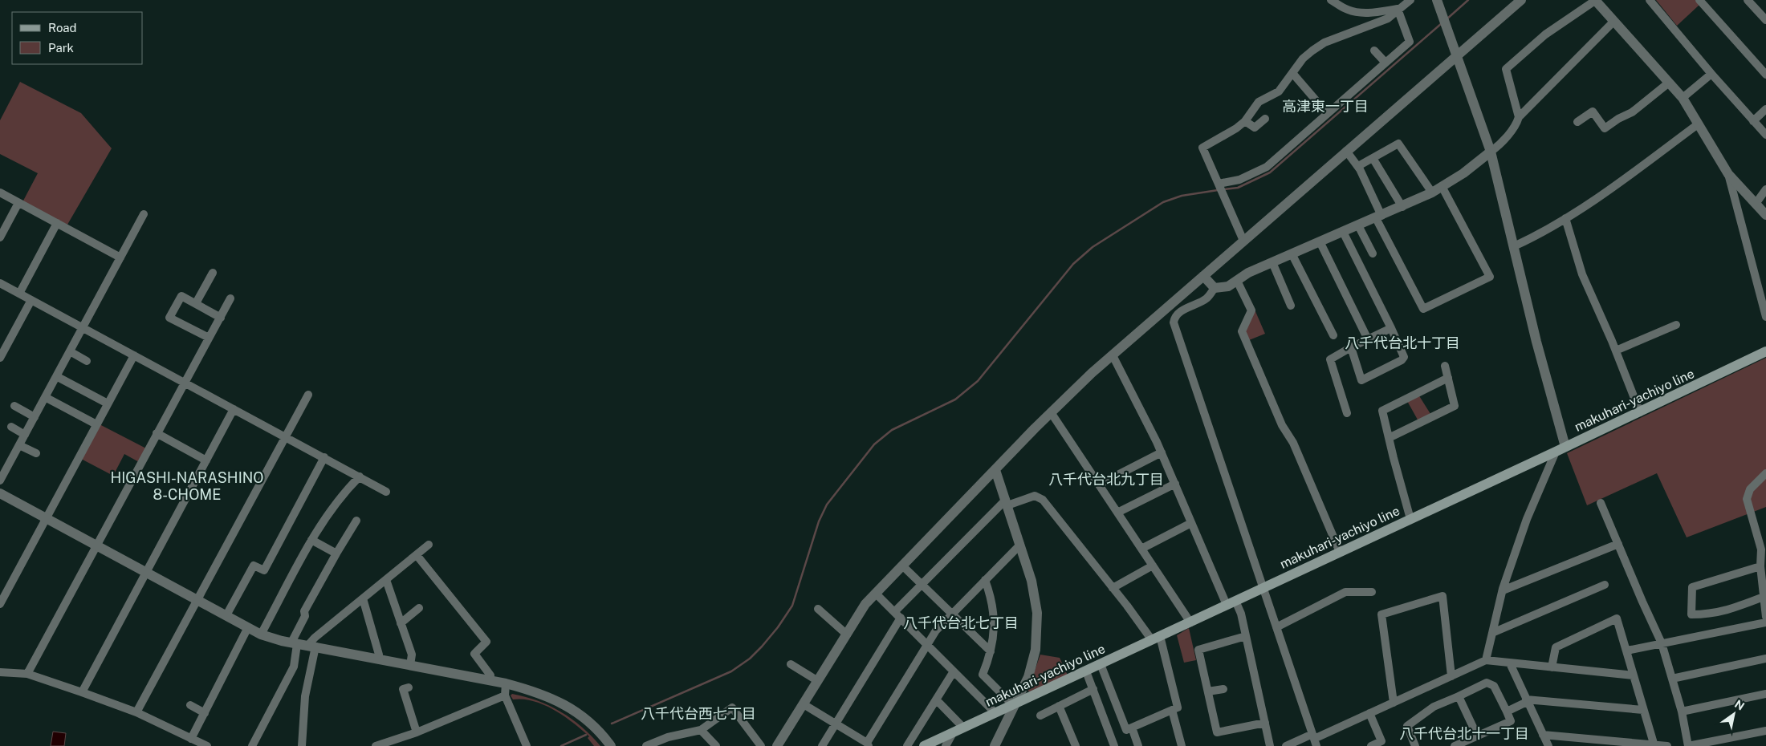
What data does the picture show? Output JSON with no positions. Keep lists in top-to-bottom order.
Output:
{
  "streets": {
    "main road": ["makuhari-yachiyo line"]
  },
  "districts": [
    "高津東一丁目",
    "八千代台北十丁目",
    "HIGASHI-NARASHINO 8-CHOME",
    "八千代台北九丁目",
    "八千代台北七丁目",
    "八千代台西七丁目",
    "八千代台北十一丁目"
  ],
  "legend": ["Road", "Park"],
  "north": "top right"
}
